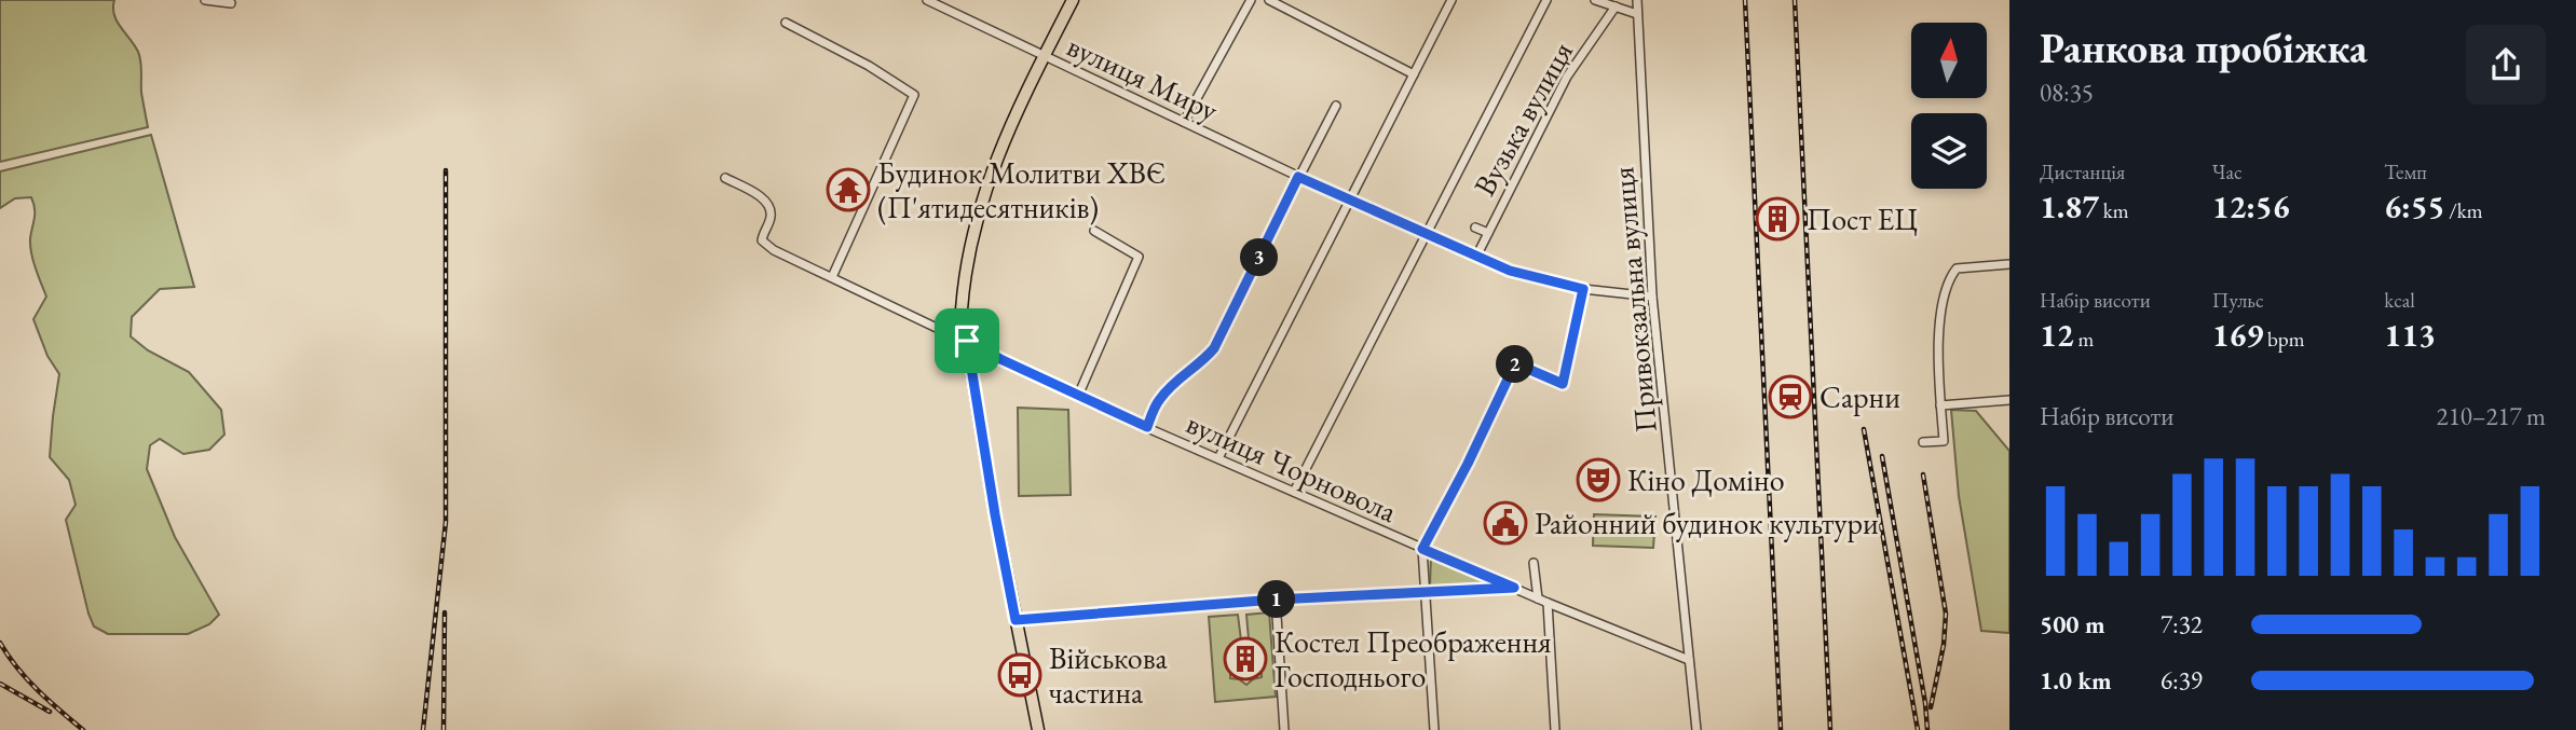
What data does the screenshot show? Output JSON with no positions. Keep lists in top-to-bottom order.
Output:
{
  "streets": {
    "street": [
      "вулиця Миру",
      "Вузька вулиця",
      "Привокзальна вулиця",
      "вулиця Чорновола"
    ]
  },
  "crossings": [
    ["вулиця Миру", "Вузька вулиця"],
    ["вулиця Миру", "Привокзальна вулиця"],
    ["Привокзальна вулиця", "вулиця Чорновола"]
  ],
  "places": {
    "temple": ["Будинок Молитви ХВЄ (П'ятидесятників)"],
    "building": ["Пост ЕЦ", "Костел Преображення Господнього"],
    "station": ["Сарни"],
    "theatre": ["Кіно Доміно"],
    "public building": ["Районний будинок культури"],
    "bus stop": ["Військова частина"]
  },
  "north": "top",
  "page": {
    "heading": ["Ранкова пробіжка", "08:35"],
    "stats": [
      ["Дистанція", "1.87 km"],
      ["Час", "12:56"],
      ["Темп", "6:55 /km"],
      ["Набір висоти", "12 m"],
      ["Пульс", "169 bpm"],
      ["kcal", "113"]
    ],
    "pins": ["3", "2", "1"],
    "chart": ["Набір висоти", "210–217 m"],
    "list": [
      {
        "name": "500 m",
        "note": "7:32"
      },
      {
        "name": "1.0 km",
        "note": "6:39"
      }
    ]
  }
}
